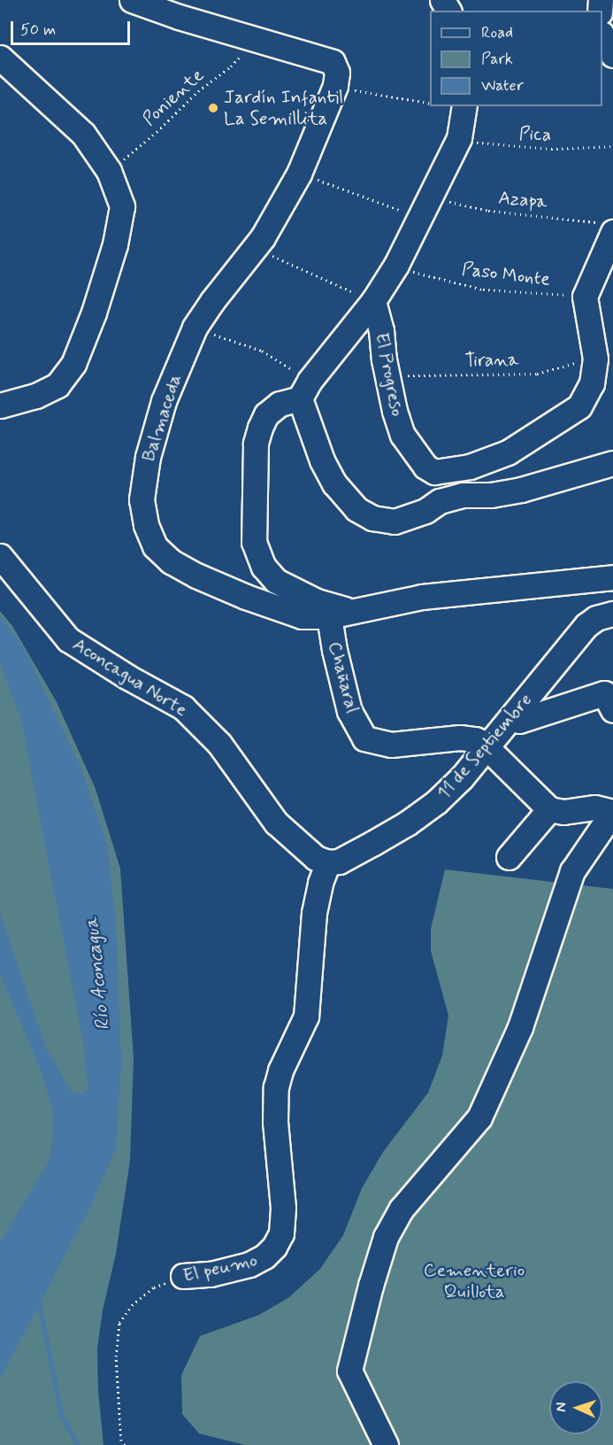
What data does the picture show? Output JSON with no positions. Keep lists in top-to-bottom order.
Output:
{
  "streets": {
    "street": [
      "El Progreso",
      "Balmaceda",
      "Aconcagua Norte",
      "Chañaral",
      "11 de Septiembre",
      "El peumo"
    ],
    "path": [
      "Poniente",
      "Pica",
      "Azapa",
      "Paso Monte",
      "Tirana"
    ]
  },
  "crossings": [
    ["Azapa", "Balmaceda"],
    ["Paso Monte", "El Progreso"],
    ["Tirana", "El Progreso"],
    ["Balmaceda", "Chañaral"],
    ["Aconcagua Norte", "11 de Septiembre"],
    ["Aconcagua Norte", "El peumo"],
    ["Chañaral", "11 de Septiembre"],
    ["11 de Septiembre", "El peumo"]
  ],
  "water": ["Río Aconcagua"],
  "parks": ["Cementerio Quillota"],
  "places": ["Jardín Infantil La Semillita"],
  "legend": ["Road", "Park", "Water"],
  "scale_bar": "50 m",
  "north": "left"
}
